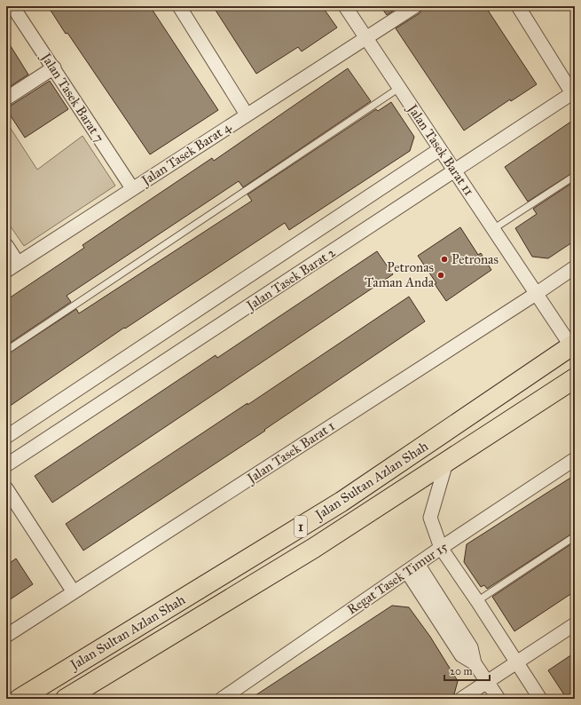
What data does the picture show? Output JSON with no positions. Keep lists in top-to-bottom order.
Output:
{
  "streets": {
    "main road": ["Jalan Sultan Azlan Shah", "1"],
    "street": [
      "Jalan Tasek Barat 7",
      "Jalan Tasek Barat 11",
      "Jalan Tasek Barat 4",
      "Jalan Tasek Barat 2",
      "Jalan Tasek Barat 1",
      "Regat Tasek Timur 15"
    ]
  },
  "crossings": [
    ["Jalan Tasek Barat 7", "Jalan Tasek Barat 4"],
    ["Jalan Tasek Barat 11", "Jalan Tasek Barat 4"],
    ["Jalan Tasek Barat 11", "Jalan Tasek Barat 2"],
    ["Jalan Tasek Barat 11", "Jalan Tasek Barat 1"],
    ["Jalan Tasek Barat 11", "Jalan Sultan Azlan Shah"]
  ],
  "places": ["Petronas", "Petronas Taman Anda"],
  "scale_bar": "20 m"
}
